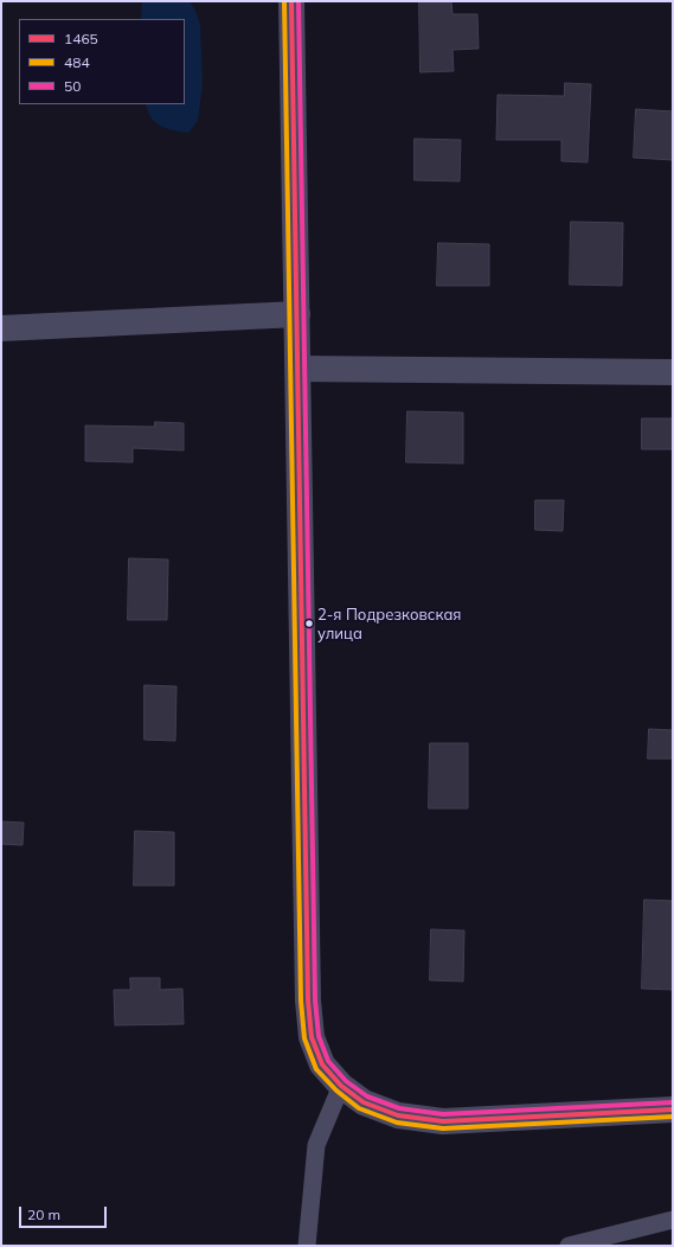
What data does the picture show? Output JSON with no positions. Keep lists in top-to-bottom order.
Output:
{
  "places": ["2-я Подрезковская улица"],
  "lines": ["transit line 1465", "transit line 484", "transit line 50"],
  "legend": ["1465", "484", "50"],
  "scale_bar": "20 m"
}
